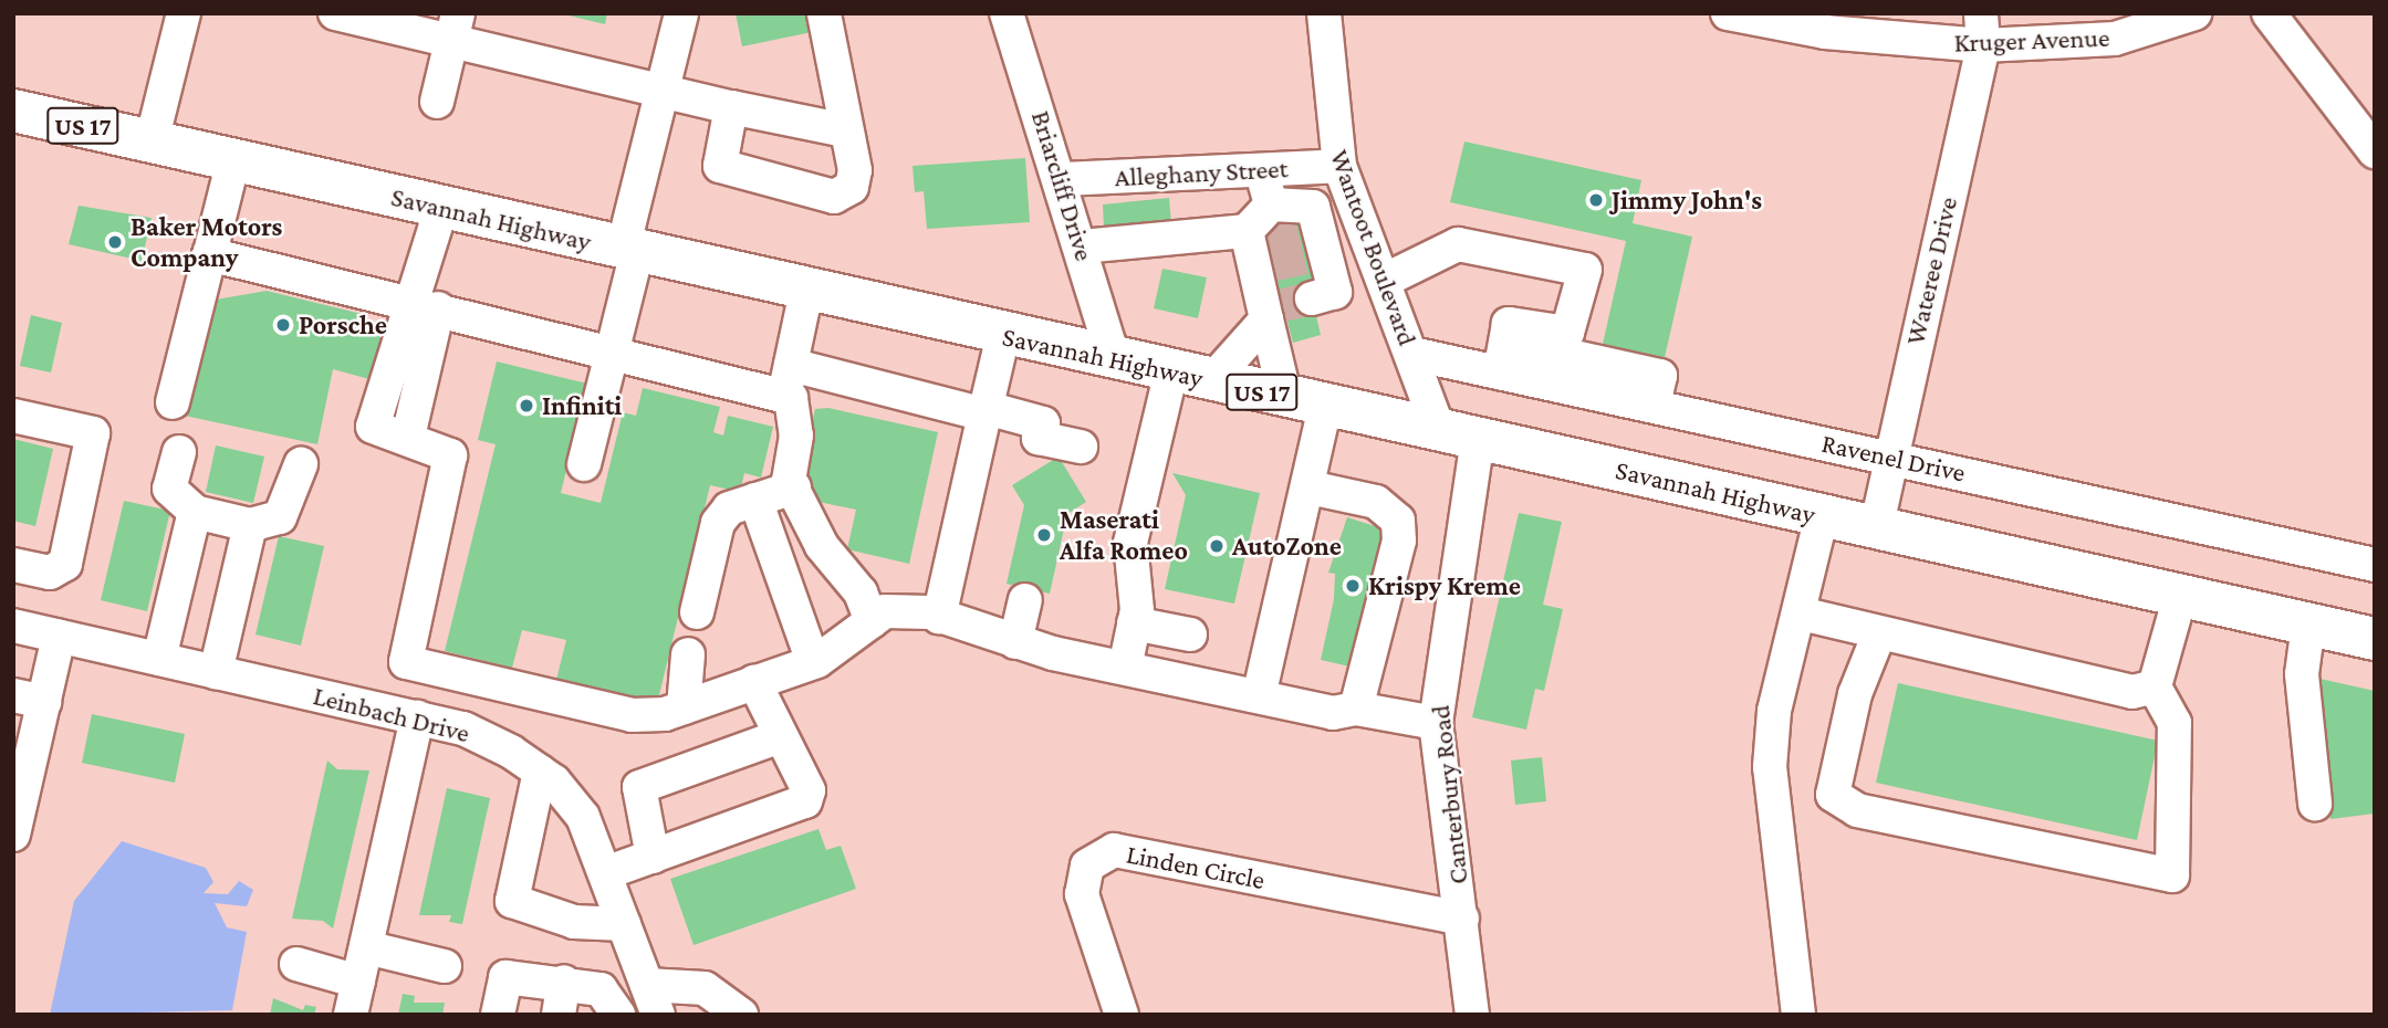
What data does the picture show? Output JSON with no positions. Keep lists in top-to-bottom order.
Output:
{
  "streets": {
    "highway": ["US 17", "Savannah Highway"],
    "street": [
      "Kruger Avenue",
      "Alleghany Street",
      "Briarcliff Drive",
      "Wantoot Boulevard",
      "Wateree Drive",
      "Ravenel Drive",
      "Leinbach Drive",
      "Canterbury Road",
      "Linden Circle"
    ]
  },
  "crossings": [
    ["Kruger Avenue", "Wateree Drive"],
    ["Alleghany Street", "Briarcliff Drive"],
    ["Alleghany Street", "Wantoot Boulevard"],
    ["Briarcliff Drive", "Savannah Highway"],
    ["Savannah Highway", "Wantoot Boulevard"],
    ["Savannah Highway", "Wateree Drive"],
    ["Savannah Highway", "Canterbury Road"],
    ["Wantoot Boulevard", "Ravenel Drive"],
    ["Wantoot Boulevard", "Canterbury Road"],
    ["Wateree Drive", "Ravenel Drive"],
    ["Canterbury Road", "Linden Circle"]
  ],
  "places": [
    "Jimmy John's",
    "Baker Motors Company",
    "Porsche",
    "Infiniti",
    "Maserati Alfa Romeo",
    "AutoZone",
    "Krispy Kreme"
  ]
}
